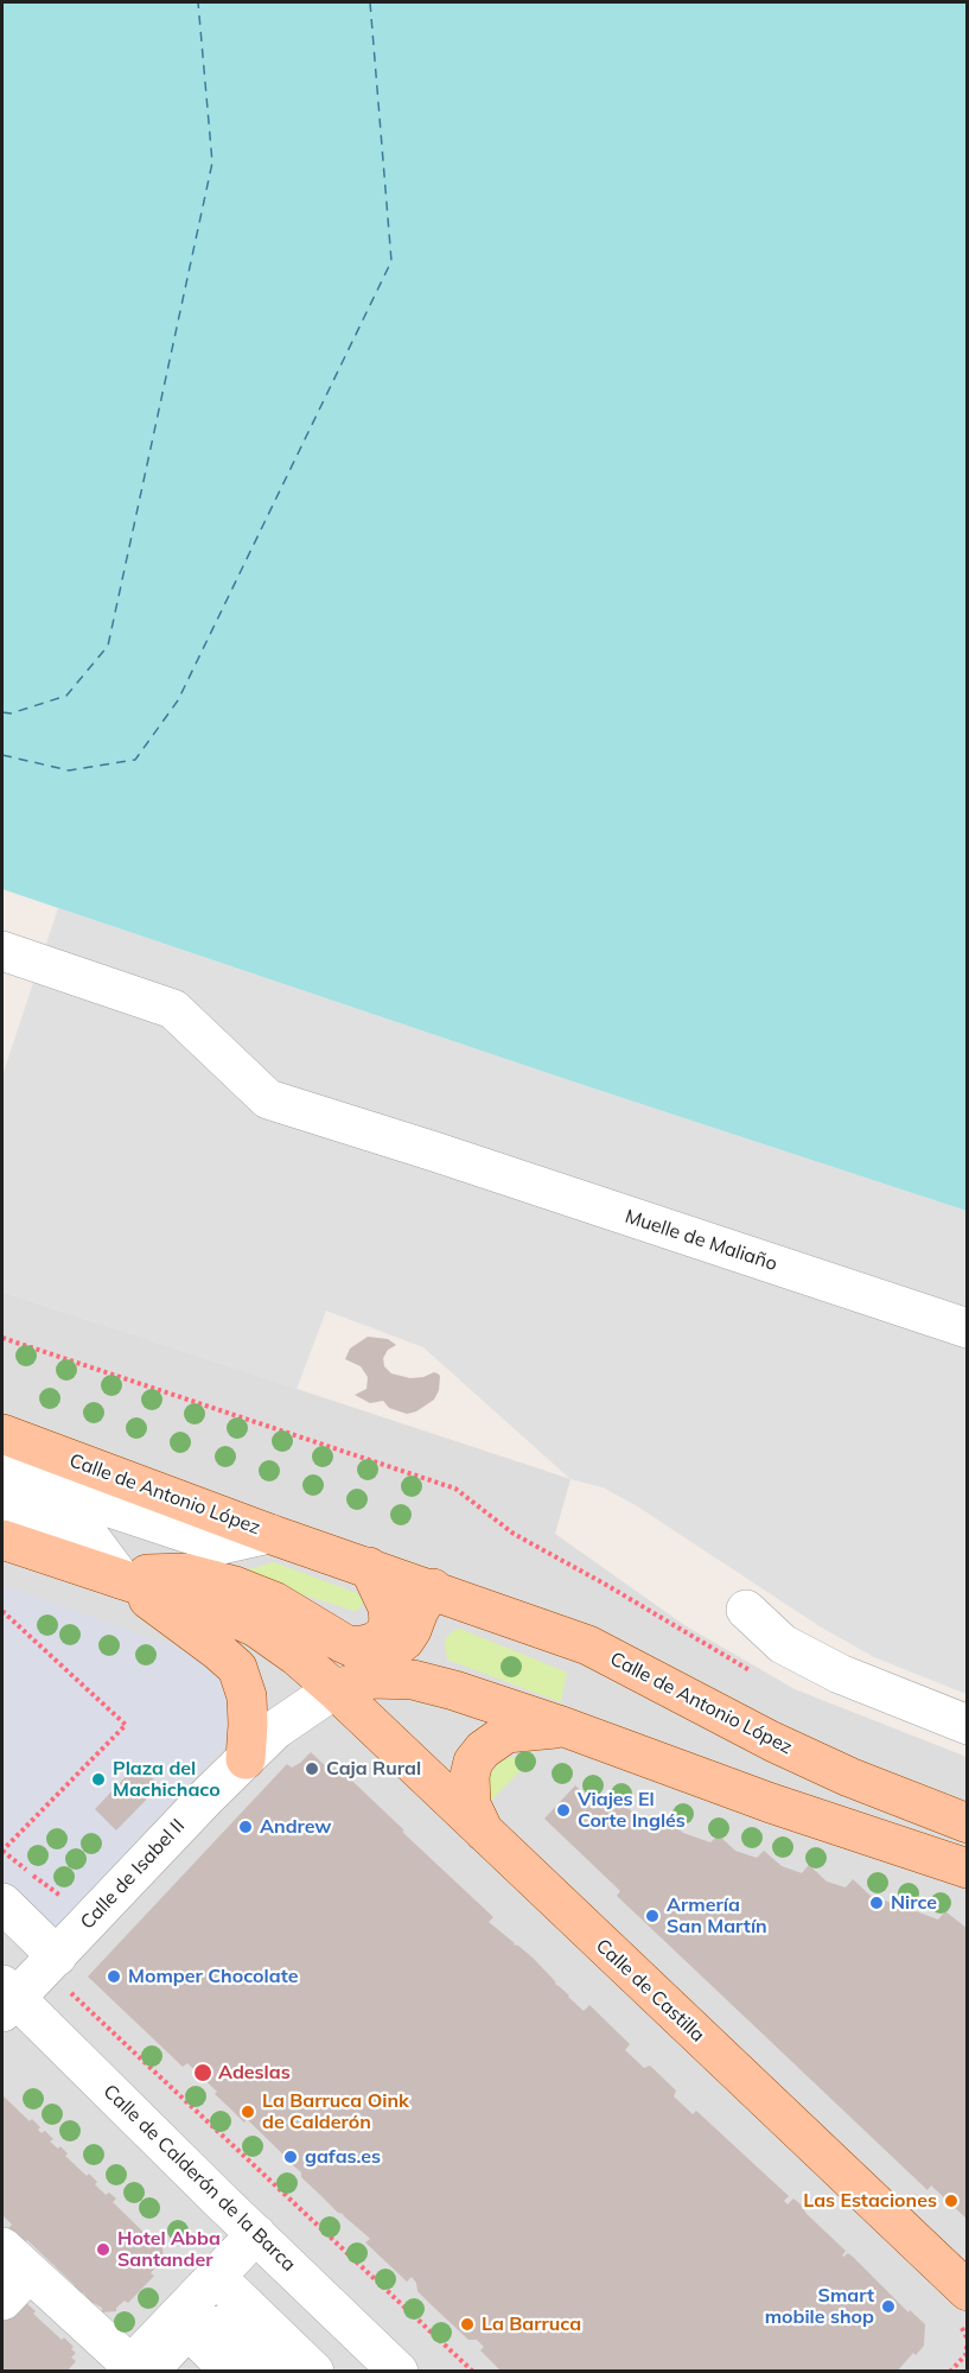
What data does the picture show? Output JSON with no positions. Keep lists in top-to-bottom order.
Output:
{
  "streets": {
    "main road": ["Calle de Antonio López", "Calle de Castilla"],
    "street": ["Muelle de Maliaño", "Calle de Isabel II", "Calle de Calderón de la Barca"]
  },
  "crossings": [
    ["Calle de Isabel II", "Calle de Castilla"],
    ["Calle de Isabel II", "Calle de Calderón de la Barca"]
  ],
  "places": [
    "Caja Rural",
    "Plaza del Machichaco",
    "Viajes El Corte Inglés",
    "Andrew",
    "Nirce",
    "Armería San Martín",
    "Momper Chocolate",
    "Adeslas",
    "La Barruca Oink de Calderón",
    "gafas.es",
    "Las Estaciones",
    "Hotel Abba Santander",
    "Smart mobile shop",
    "La Barruca"
  ]
}
